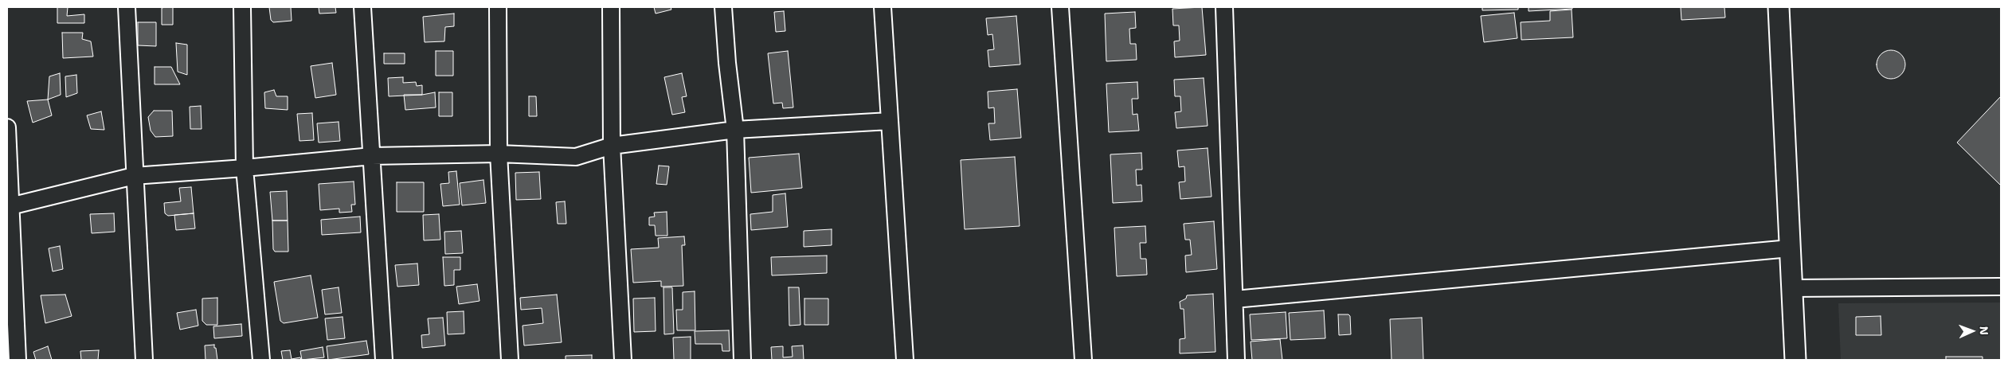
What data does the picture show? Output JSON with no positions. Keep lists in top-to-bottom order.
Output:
{
  "north": "right"
}
